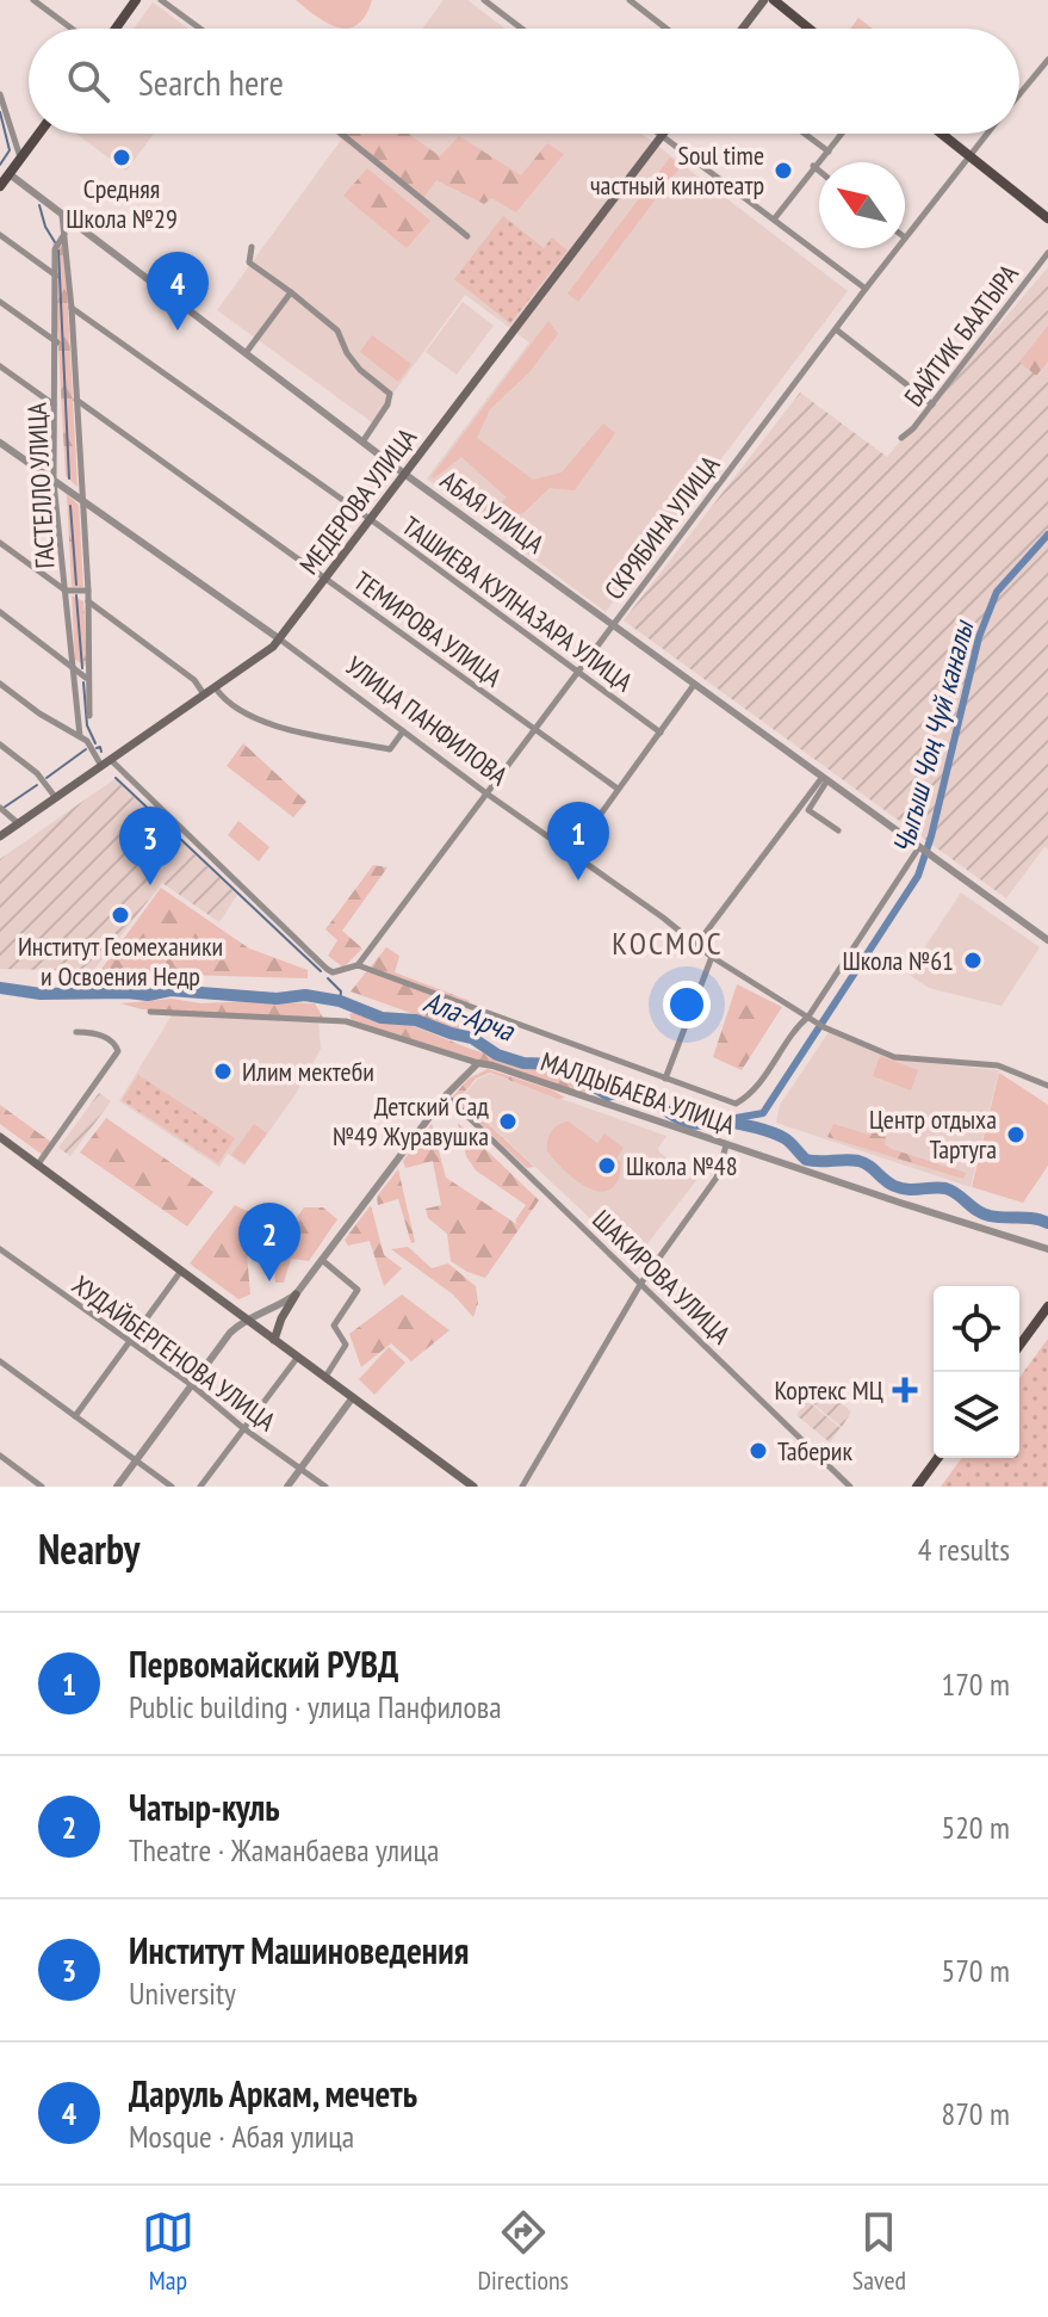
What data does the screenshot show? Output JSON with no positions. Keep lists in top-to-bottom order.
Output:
{
  "streets": {
    "main road": ["МЕДЕРОВА УЛИЦА"],
    "street": [
      "БАЙТИК БААТЫРА",
      "ГАСТЕЛЛО УЛИЦА",
      "АБАЯ УЛИЦА",
      "СКРЯБИНА УЛИЦА",
      "ТАШИЕВА КУЛНАЗАРА УЛИЦА",
      "ТЕМИРОВА УЛИЦА",
      "УЛИЦА ПАНФИЛОВА",
      "МАЛДЫБАЕВА УЛИЦА",
      "ШАКИРОВА УЛИЦА",
      "ХУДАЙБЕРГЕНОВА УЛИЦА"
    ]
  },
  "crossings": [
    ["ГАСТЕЛЛО УЛИЦА", "АБАЯ УЛИЦА"],
    ["ГАСТЕЛЛО УЛИЦА", "ТАШИЕВА КУЛНАЗАРА УЛИЦА"],
    ["ГАСТЕЛЛО УЛИЦА", "ТЕМИРОВА УЛИЦА"],
    ["ГАСТЕЛЛО УЛИЦА", "УЛИЦА ПАНФИЛОВА"],
    ["МЕДЕРОВА УЛИЦА", "АБАЯ УЛИЦА"],
    ["МЕДЕРОВА УЛИЦА", "ТАШИЕВА КУЛНАЗАРА УЛИЦА"],
    ["МЕДЕРОВА УЛИЦА", "ТЕМИРОВА УЛИЦА"],
    ["МЕДЕРОВА УЛИЦА", "УЛИЦА ПАНФИЛОВА"],
    ["МЕДЕРОВА УЛИЦА", "МАЛДЫБАЕВА УЛИЦА"],
    ["АБАЯ УЛИЦА", "СКРЯБИНА УЛИЦА"],
    ["СКРЯБИНА УЛИЦА", "ТАШИЕВА КУЛНАЗАРА УЛИЦА"],
    ["СКРЯБИНА УЛИЦА", "ТЕМИРОВА УЛИЦА"],
    ["СКРЯБИНА УЛИЦА", "УЛИЦА ПАНФИЛОВА"],
    ["СКРЯБИНА УЛИЦА", "МАЛДЫБАЕВА УЛИЦА"],
    ["УЛИЦА ПАНФИЛОВА", "МАЛДЫБАЕВА УЛИЦА"]
  ],
  "districts": ["КОСМОС"],
  "water": ["Чыгыш Чоң Чүй каналы", "Ала-Арча"],
  "places": {
    "other": [
      "Средняя Школа №29",
      "Soul time частный кинотеатр",
      "Институт Геомеханики и Освоения Недр",
      "Школа №61",
      "Илим мектеби",
      "Детский Сад №49 Журавушка",
      "Центр отдыха Тартуга",
      "Школа №48",
      "Таберик"
    ],
    "health": ["Кортекс МЦ"]
  },
  "north": "top left",
  "page": {
    "search": "Search here",
    "pins": [
      "4",
      "1",
      "3",
      "2"
    ],
    "heading": ["Nearby", "4 results"],
    "list": [
      {
        "mark": "1",
        "name": "Первомайский РУВД",
        "note": "Public building · улица Панфилова",
        "value": "170 m"
      },
      {
        "mark": "2",
        "name": "Чатыр-куль",
        "note": "Theatre · Жаманбаева улица",
        "value": "520 m"
      },
      {
        "mark": "3",
        "name": "Институт Машиноведения",
        "note": "University",
        "value": "570 m"
      },
      {
        "mark": "4",
        "name": "Даруль Аркам, мечеть",
        "note": "Mosque · Абая улица",
        "value": "870 m"
      }
    ],
    "nav": ["Map", "Directions", "Saved"]
  }
}
